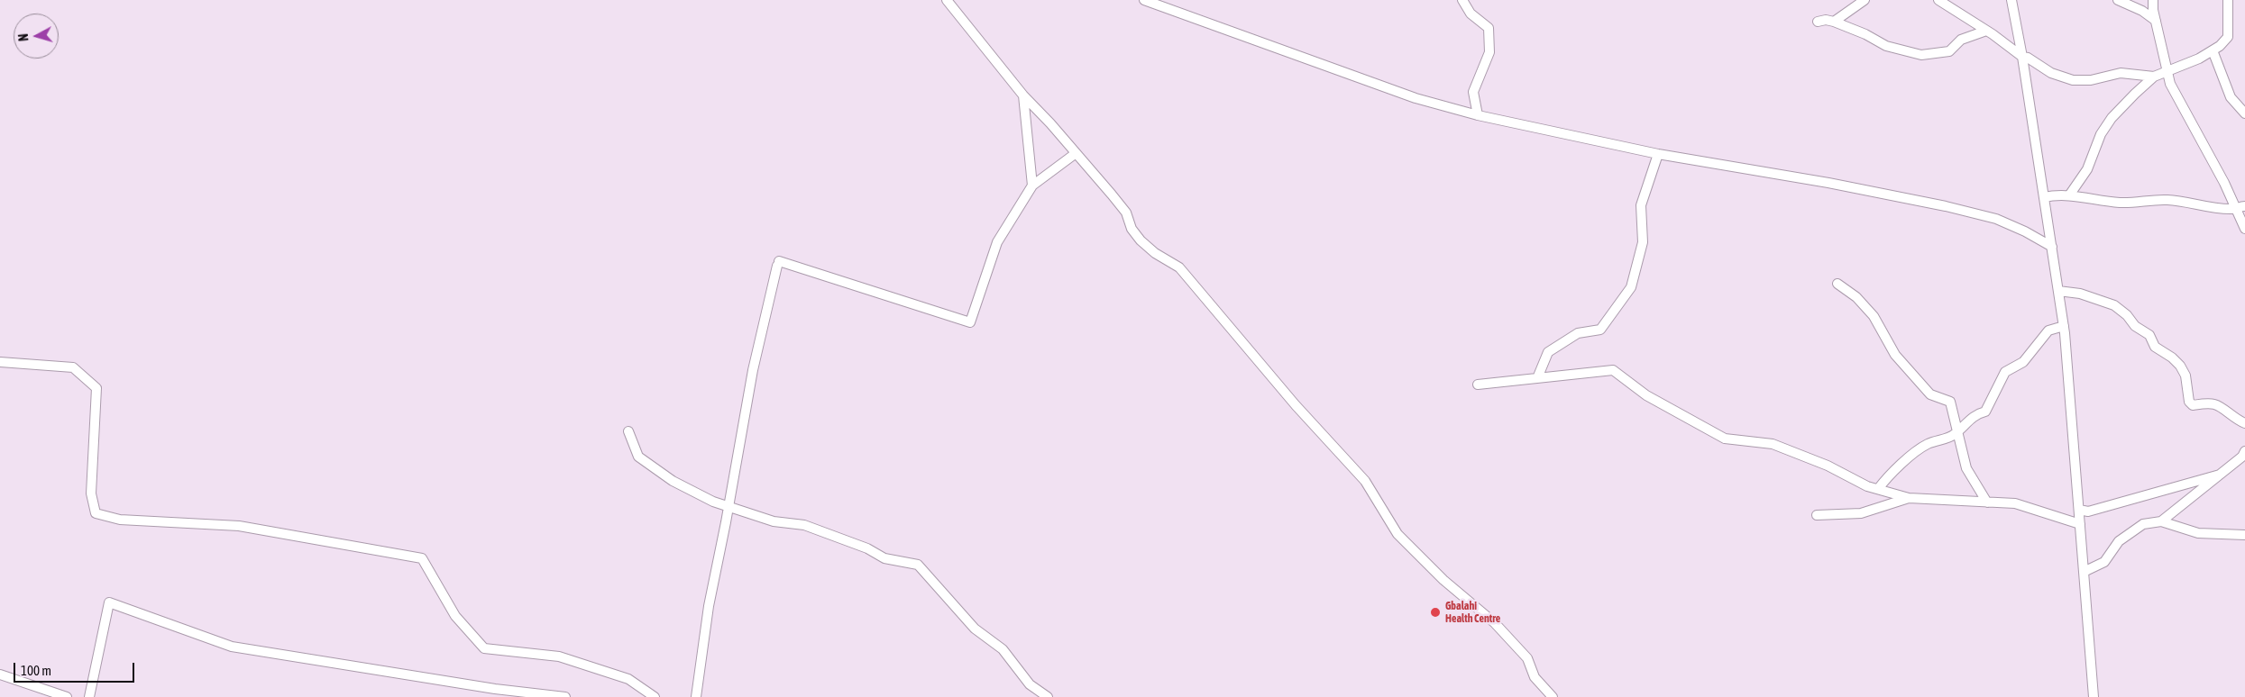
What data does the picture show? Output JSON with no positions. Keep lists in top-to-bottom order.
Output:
{
  "places": ["Gbalahi Health Centre"],
  "scale_bar": "100 m",
  "north": "left"
}
